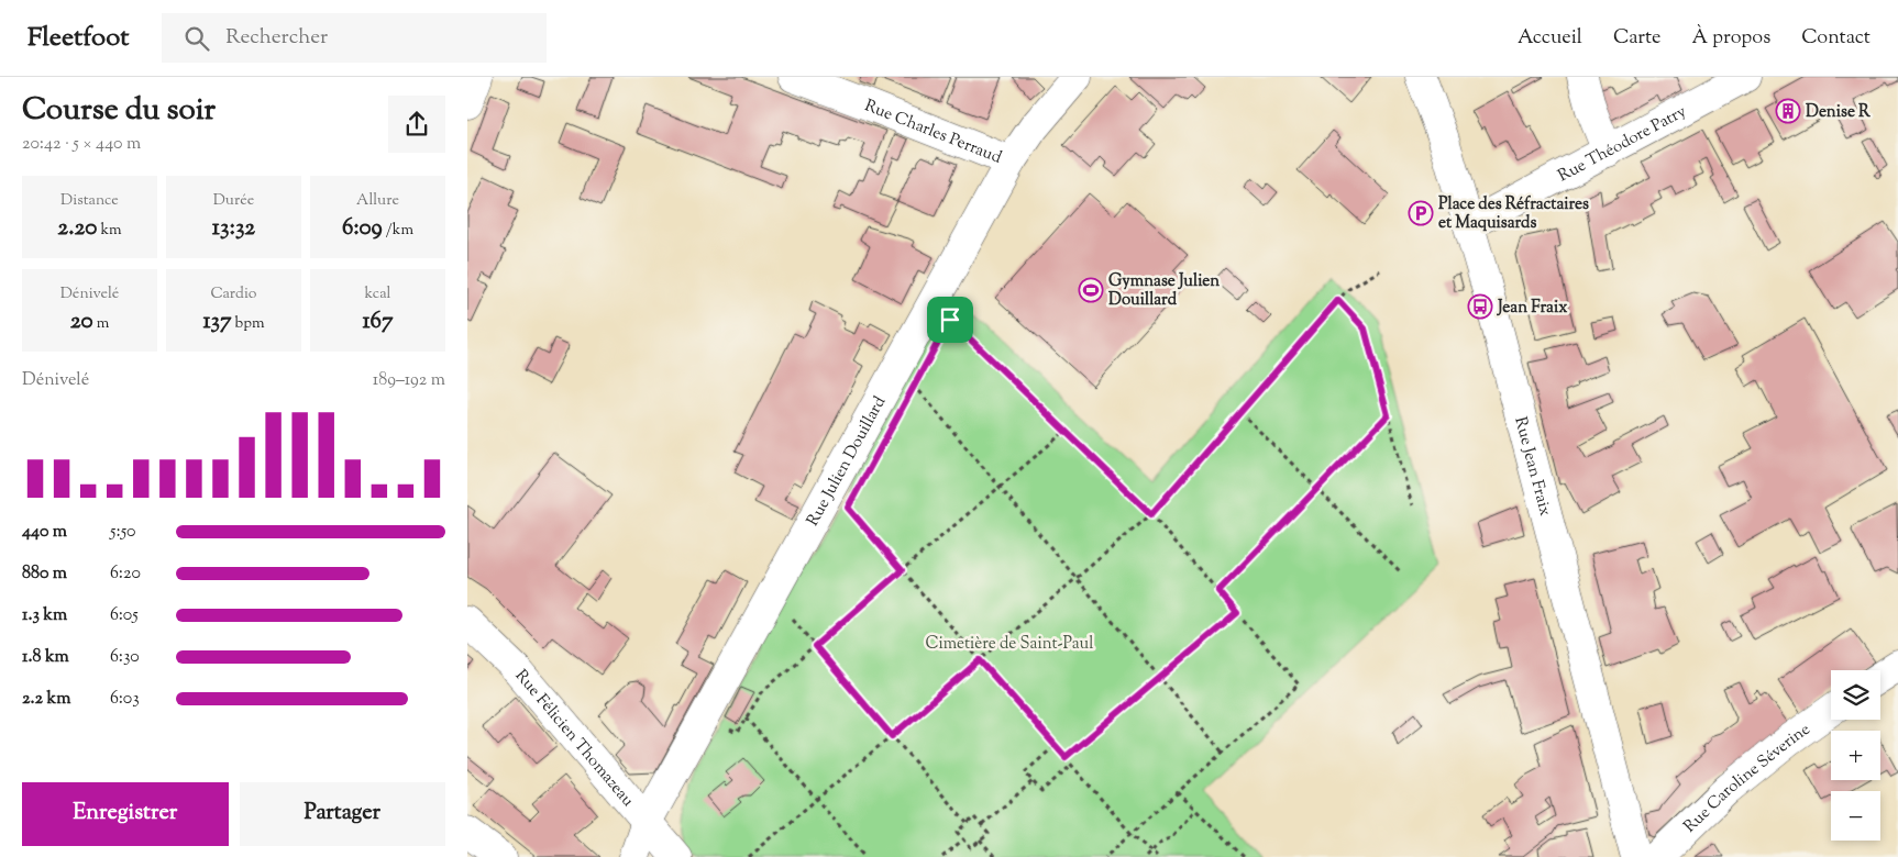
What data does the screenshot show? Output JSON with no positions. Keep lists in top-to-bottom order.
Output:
{
  "streets": {
    "street": [
      "Rue Charles Perraud",
      "Rue Théodore Patry",
      "Rue Julien Douillard",
      "Rue Jean Fraix",
      "Rue Félicien Thomazeau",
      "Rue Caroline Séverine"
    ]
  },
  "crossings": [
    ["Rue Charles Perraud", "Rue Julien Douillard"],
    ["Rue Théodore Patry", "Rue Jean Fraix"],
    ["Rue Julien Douillard", "Rue Félicien Thomazeau"]
  ],
  "parks": ["Cimetière de Saint-Paul"],
  "places": {
    "building": ["Denise R"],
    "parking": ["Place des Réfractaires et Maquisards"],
    "sports": ["Gymnase Julien Douillard"],
    "bus stop": ["Jean Fraix"]
  },
  "page": {
    "header": "Fleetfoot",
    "search": "Rechercher",
    "nav": [
      "Accueil",
      "Carte",
      "À propos",
      "Contact"
    ],
    "heading": ["Course du soir", "20:42 · 5 × 440 m"],
    "stats": [
      ["Distance", "2.20 km"],
      ["Durée", "13:32"],
      ["Allure", "6:09 /km"],
      ["Dénivelé", "20 m"],
      ["Cardio", "137 bpm"],
      ["kcal", "167"]
    ],
    "chart": ["Dénivelé", "189–192 m"],
    "list": [
      {
        "name": "440 m",
        "note": "5:50"
      },
      {
        "name": "880 m",
        "note": "6:20"
      },
      {
        "name": "1.3 km",
        "note": "6:05"
      },
      {
        "name": "1.8 km",
        "note": "6:30"
      },
      {
        "name": "2.2 km",
        "note": "6:03"
      }
    ],
    "map_buttons": ["+", "−"],
    "buttons": ["Enregistrer", "Partager"]
  }
}
